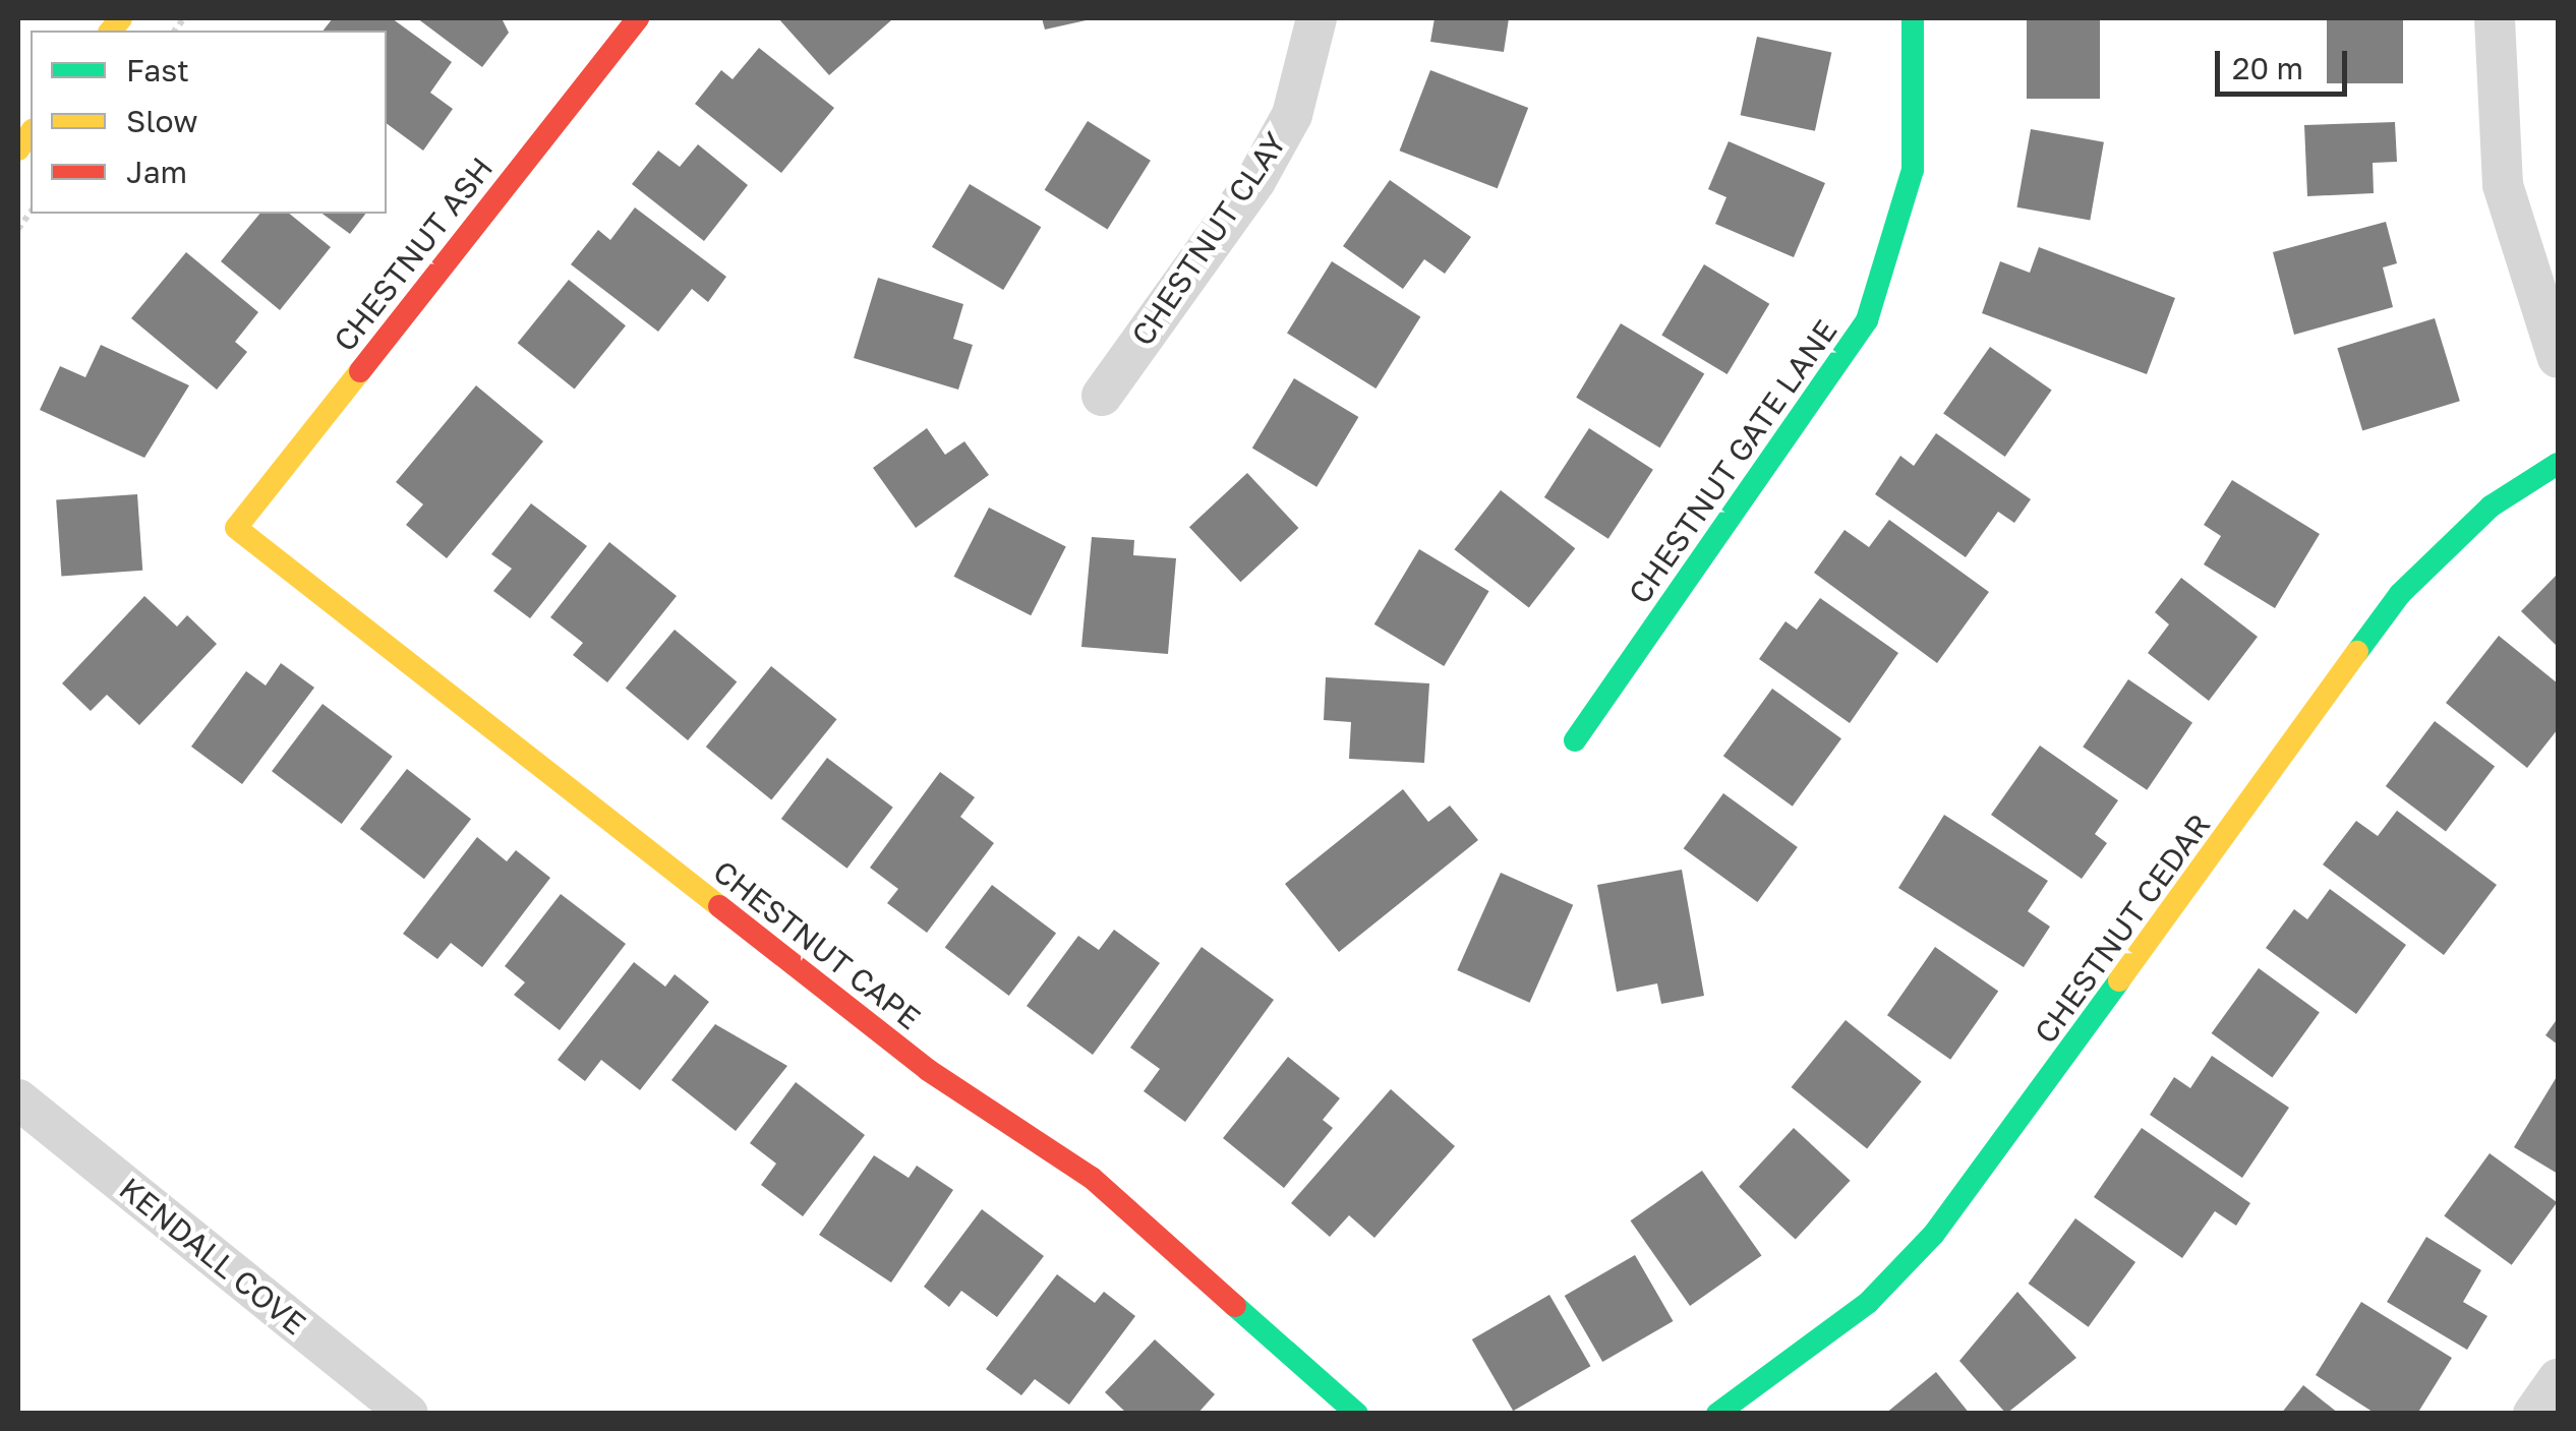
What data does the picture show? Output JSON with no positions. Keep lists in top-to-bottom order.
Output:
{
  "streets": {
    "street": [
      "CHESTNUT CLAY",
      "CHESTNUT ASH",
      "CHESTNUT GATE LANE",
      "CHESTNUT CEDAR",
      "CHESTNUT CAPE",
      "KENDALL COVE"
    ]
  },
  "crossings": [
    ["CHESTNUT ASH", "CHESTNUT CAPE"]
  ],
  "legend": ["Fast", "Slow", "Jam"],
  "scale_bar": "20 m"
}
